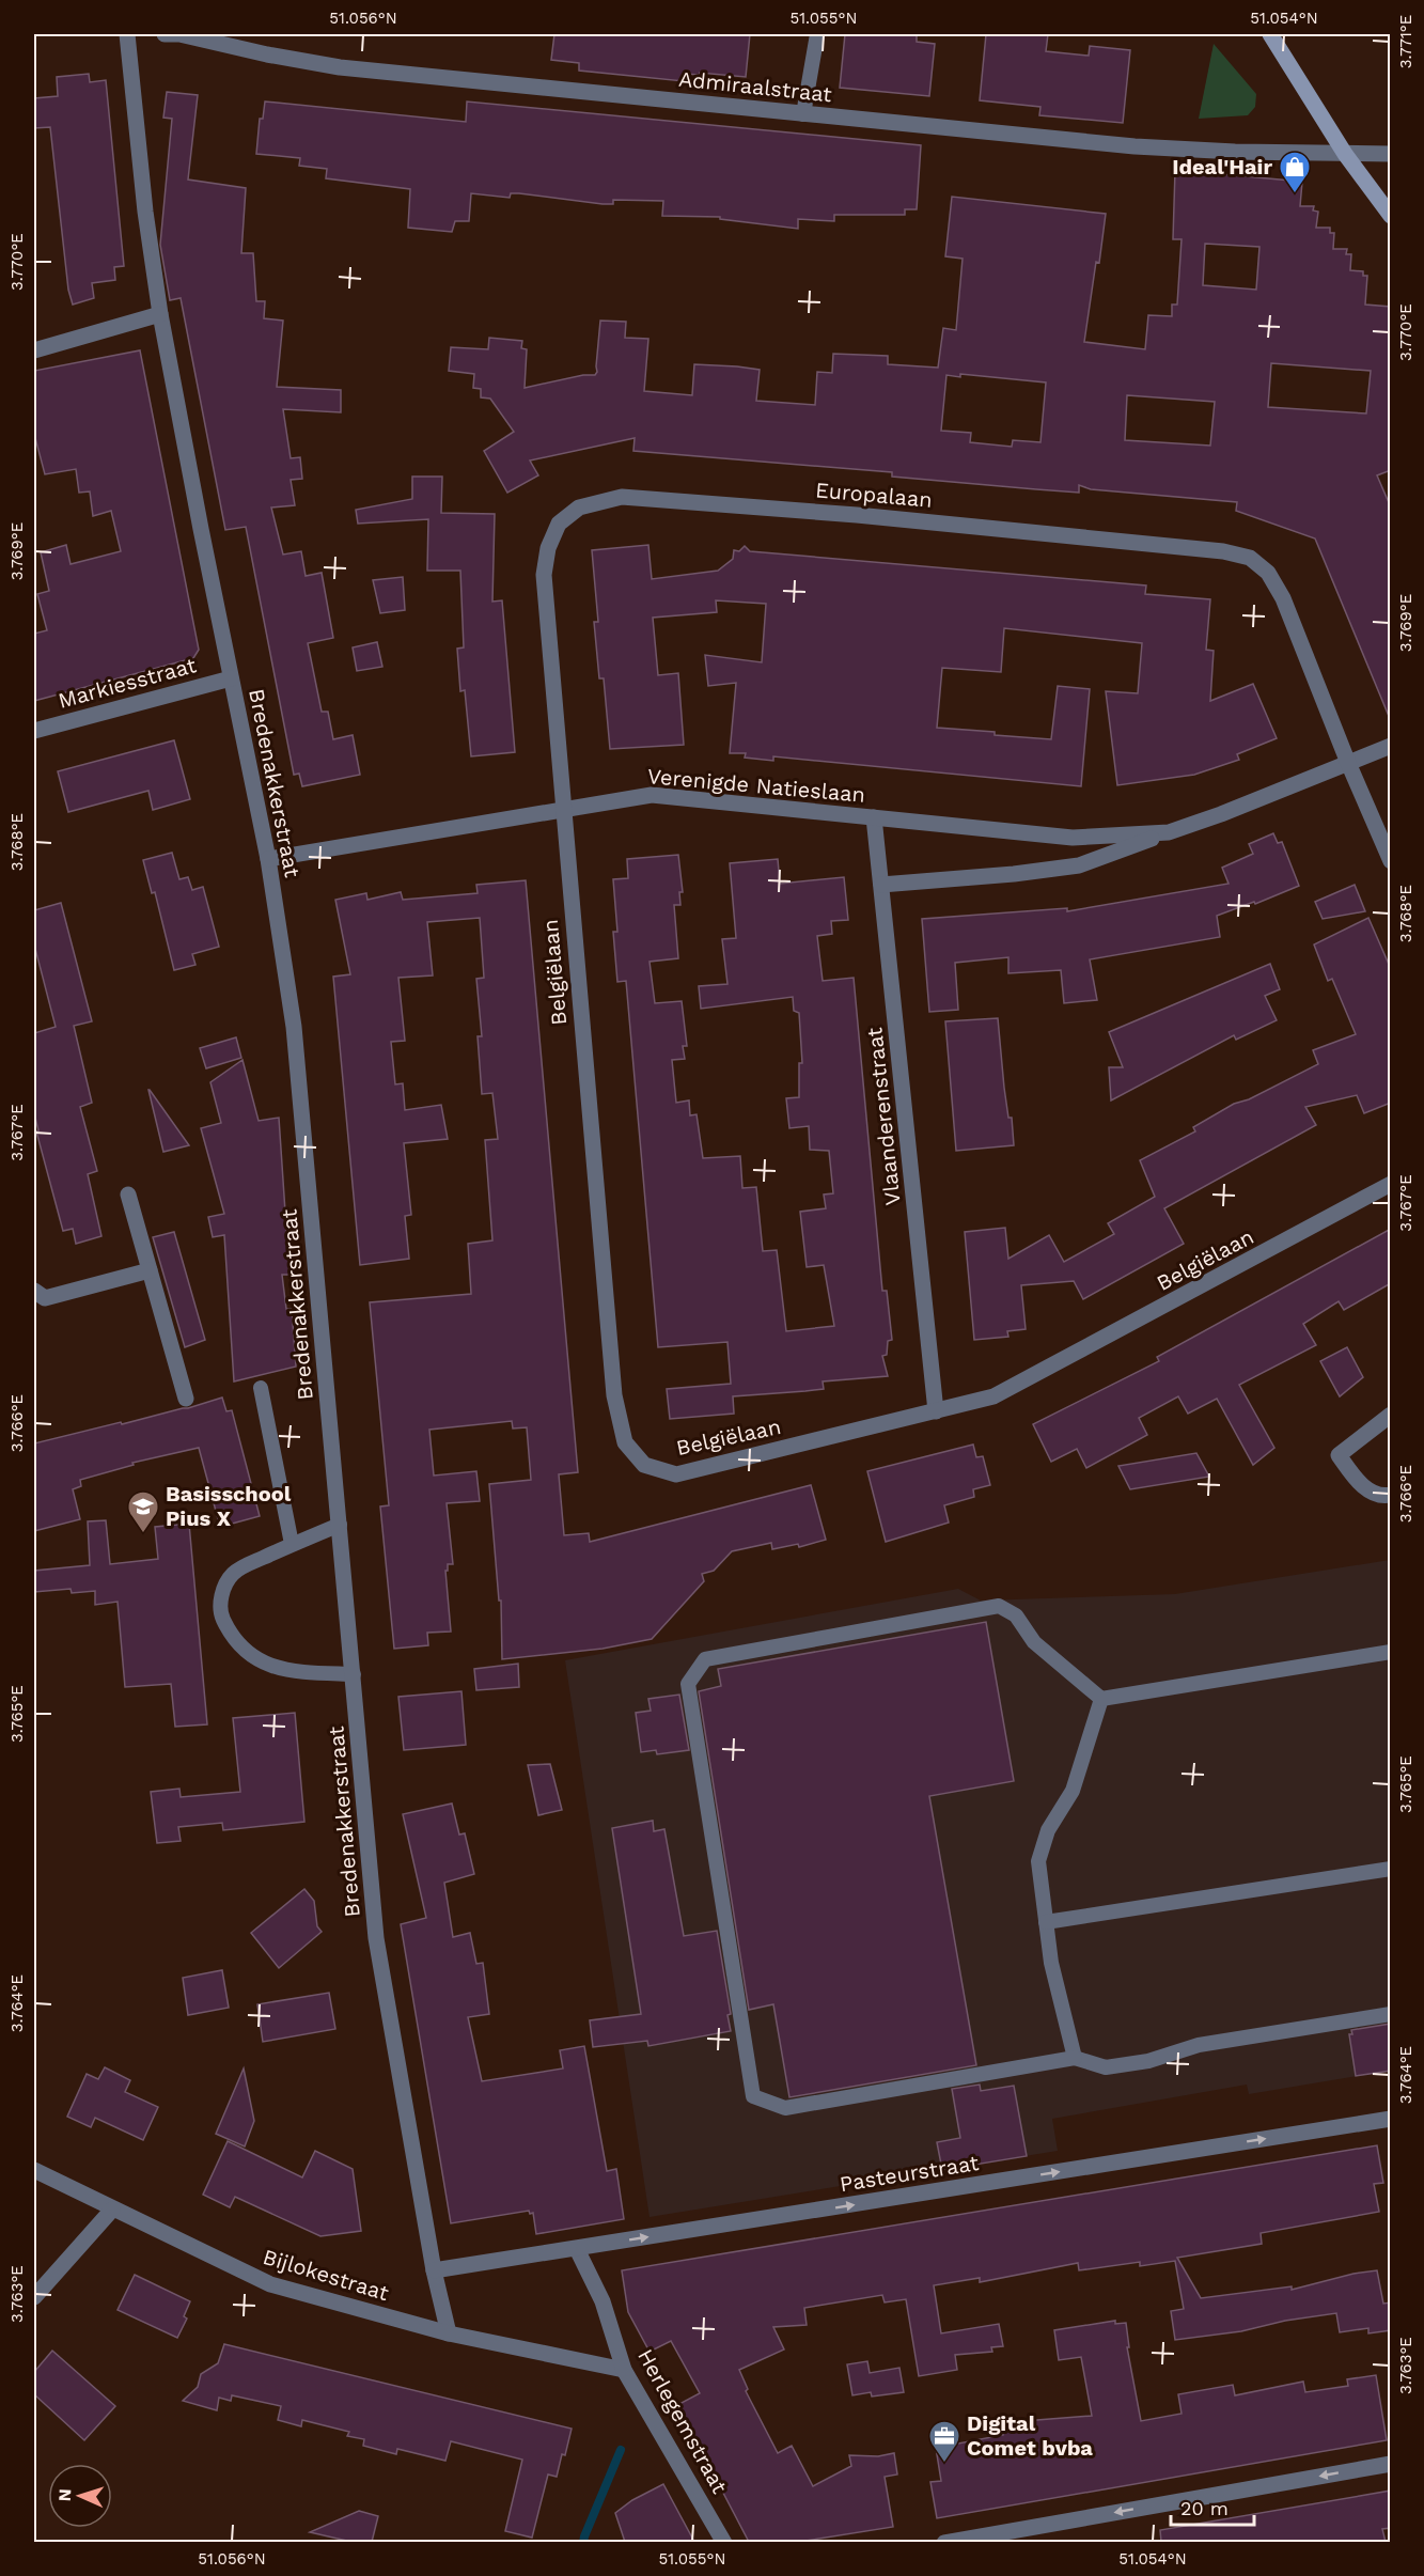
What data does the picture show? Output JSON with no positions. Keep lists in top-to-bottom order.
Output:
{
  "streets": {
    "street": [
      "Admiraalstraat",
      "Europalaan",
      "Markiesstraat",
      "Bredenakkerstraat",
      "Verenigde Natieslaan",
      "Belgiëlaan",
      "Vlaanderenstraat",
      "Pasteurstraat",
      "Bijlokestraat",
      "Herlegemstraat"
    ]
  },
  "crossings": [
    ["Europalaan", "Verenigde Natieslaan"],
    ["Europalaan", "Belgiëlaan"],
    ["Markiesstraat", "Bredenakkerstraat"],
    ["Bredenakkerstraat", "Verenigde Natieslaan"],
    ["Bredenakkerstraat", "Pasteurstraat"],
    ["Bredenakkerstraat", "Bijlokestraat"],
    ["Verenigde Natieslaan", "Belgiëlaan"],
    ["Verenigde Natieslaan", "Vlaanderenstraat"],
    ["Belgiëlaan", "Vlaanderenstraat"],
    ["Pasteurstraat", "Herlegemstraat"],
    ["Bijlokestraat", "Herlegemstraat"]
  ],
  "one_way": ["Pasteurstraat"],
  "places": {
    "shop": ["Ideal'Hair"],
    "school or university": ["Basisschool Pius X"],
    "office": ["Digital Comet bvba"]
  },
  "scale_bar": "20 m",
  "north": "left",
  "coordinates": [
    "51.056°N",
    "51.055°N",
    "51.054°N",
    "3.771°E",
    "3.770°E",
    "3.769°E",
    "3.768°E",
    "3.767°E",
    "3.766°E",
    "3.765°E",
    "3.764°E",
    "3.763°E"
  ]
}
